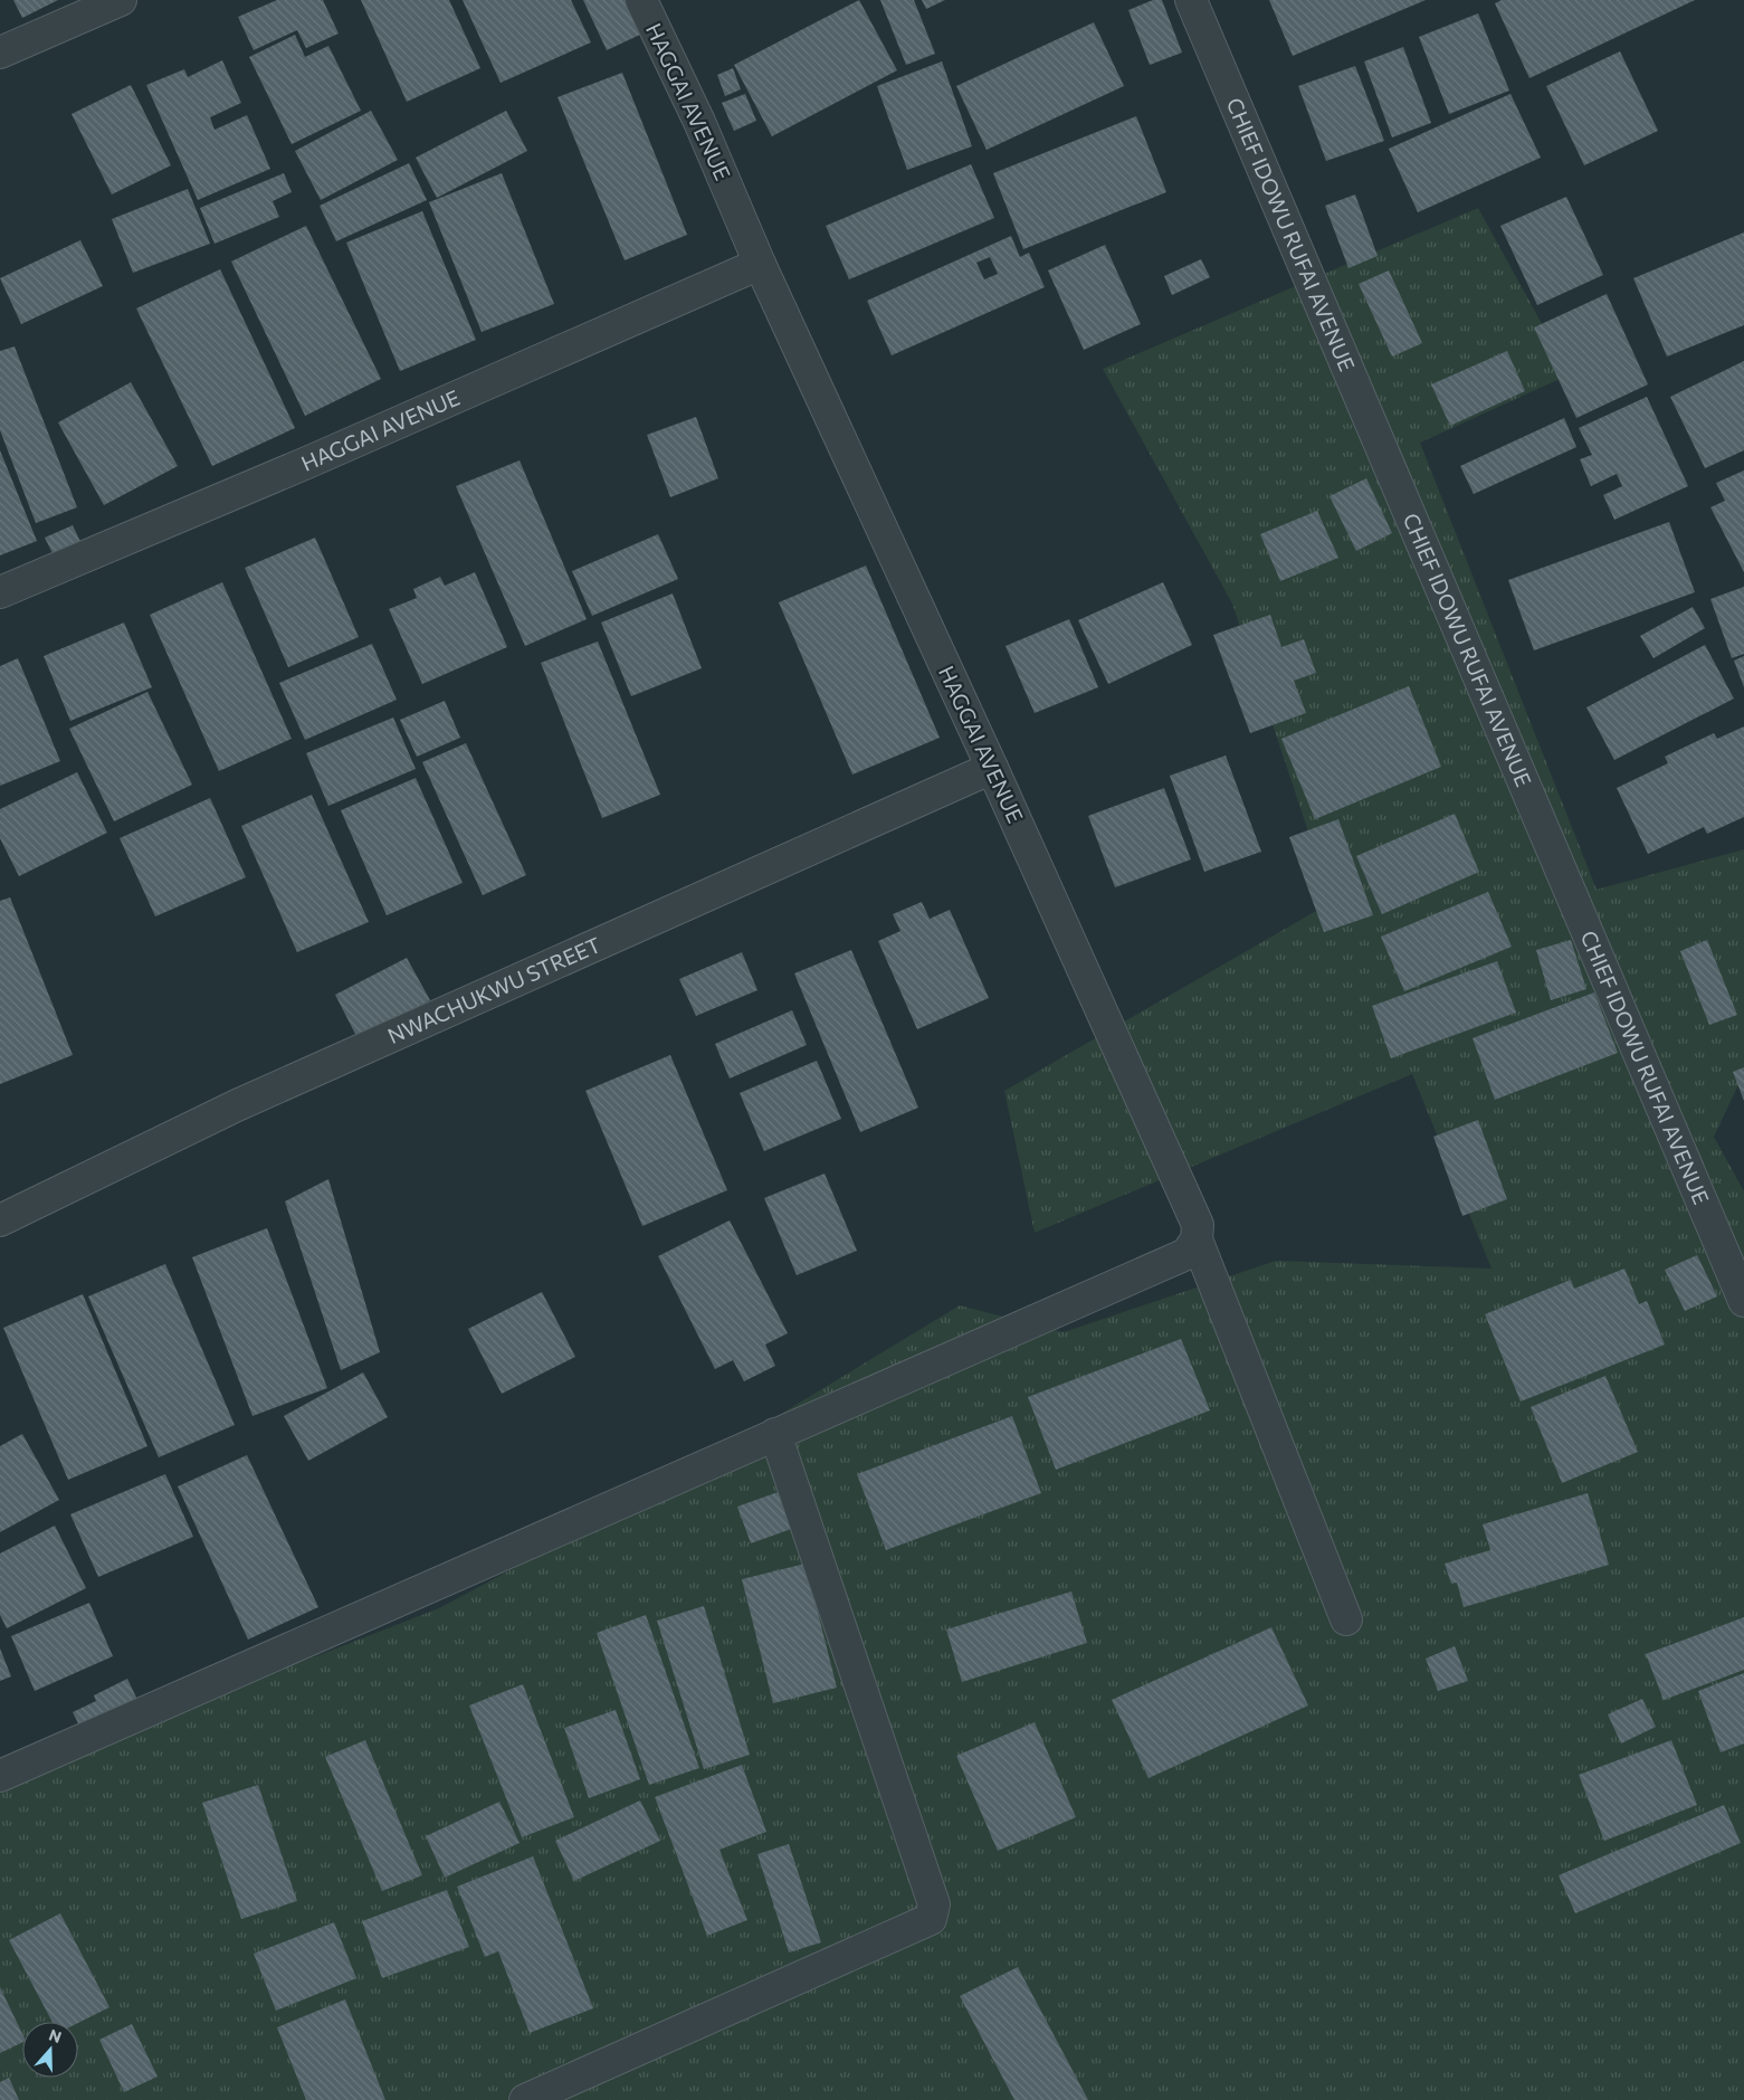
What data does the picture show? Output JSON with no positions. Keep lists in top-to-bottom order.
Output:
{
  "streets": {
    "street": ["HAGGAI AVENUE", "CHIEF IDOWU RUFAI AVENUE", "NWACHUKWU STREET"]
  },
  "crossings": [
    ["HAGGAI AVENUE", "NWACHUKWU STREET"]
  ],
  "north": "top"
}
